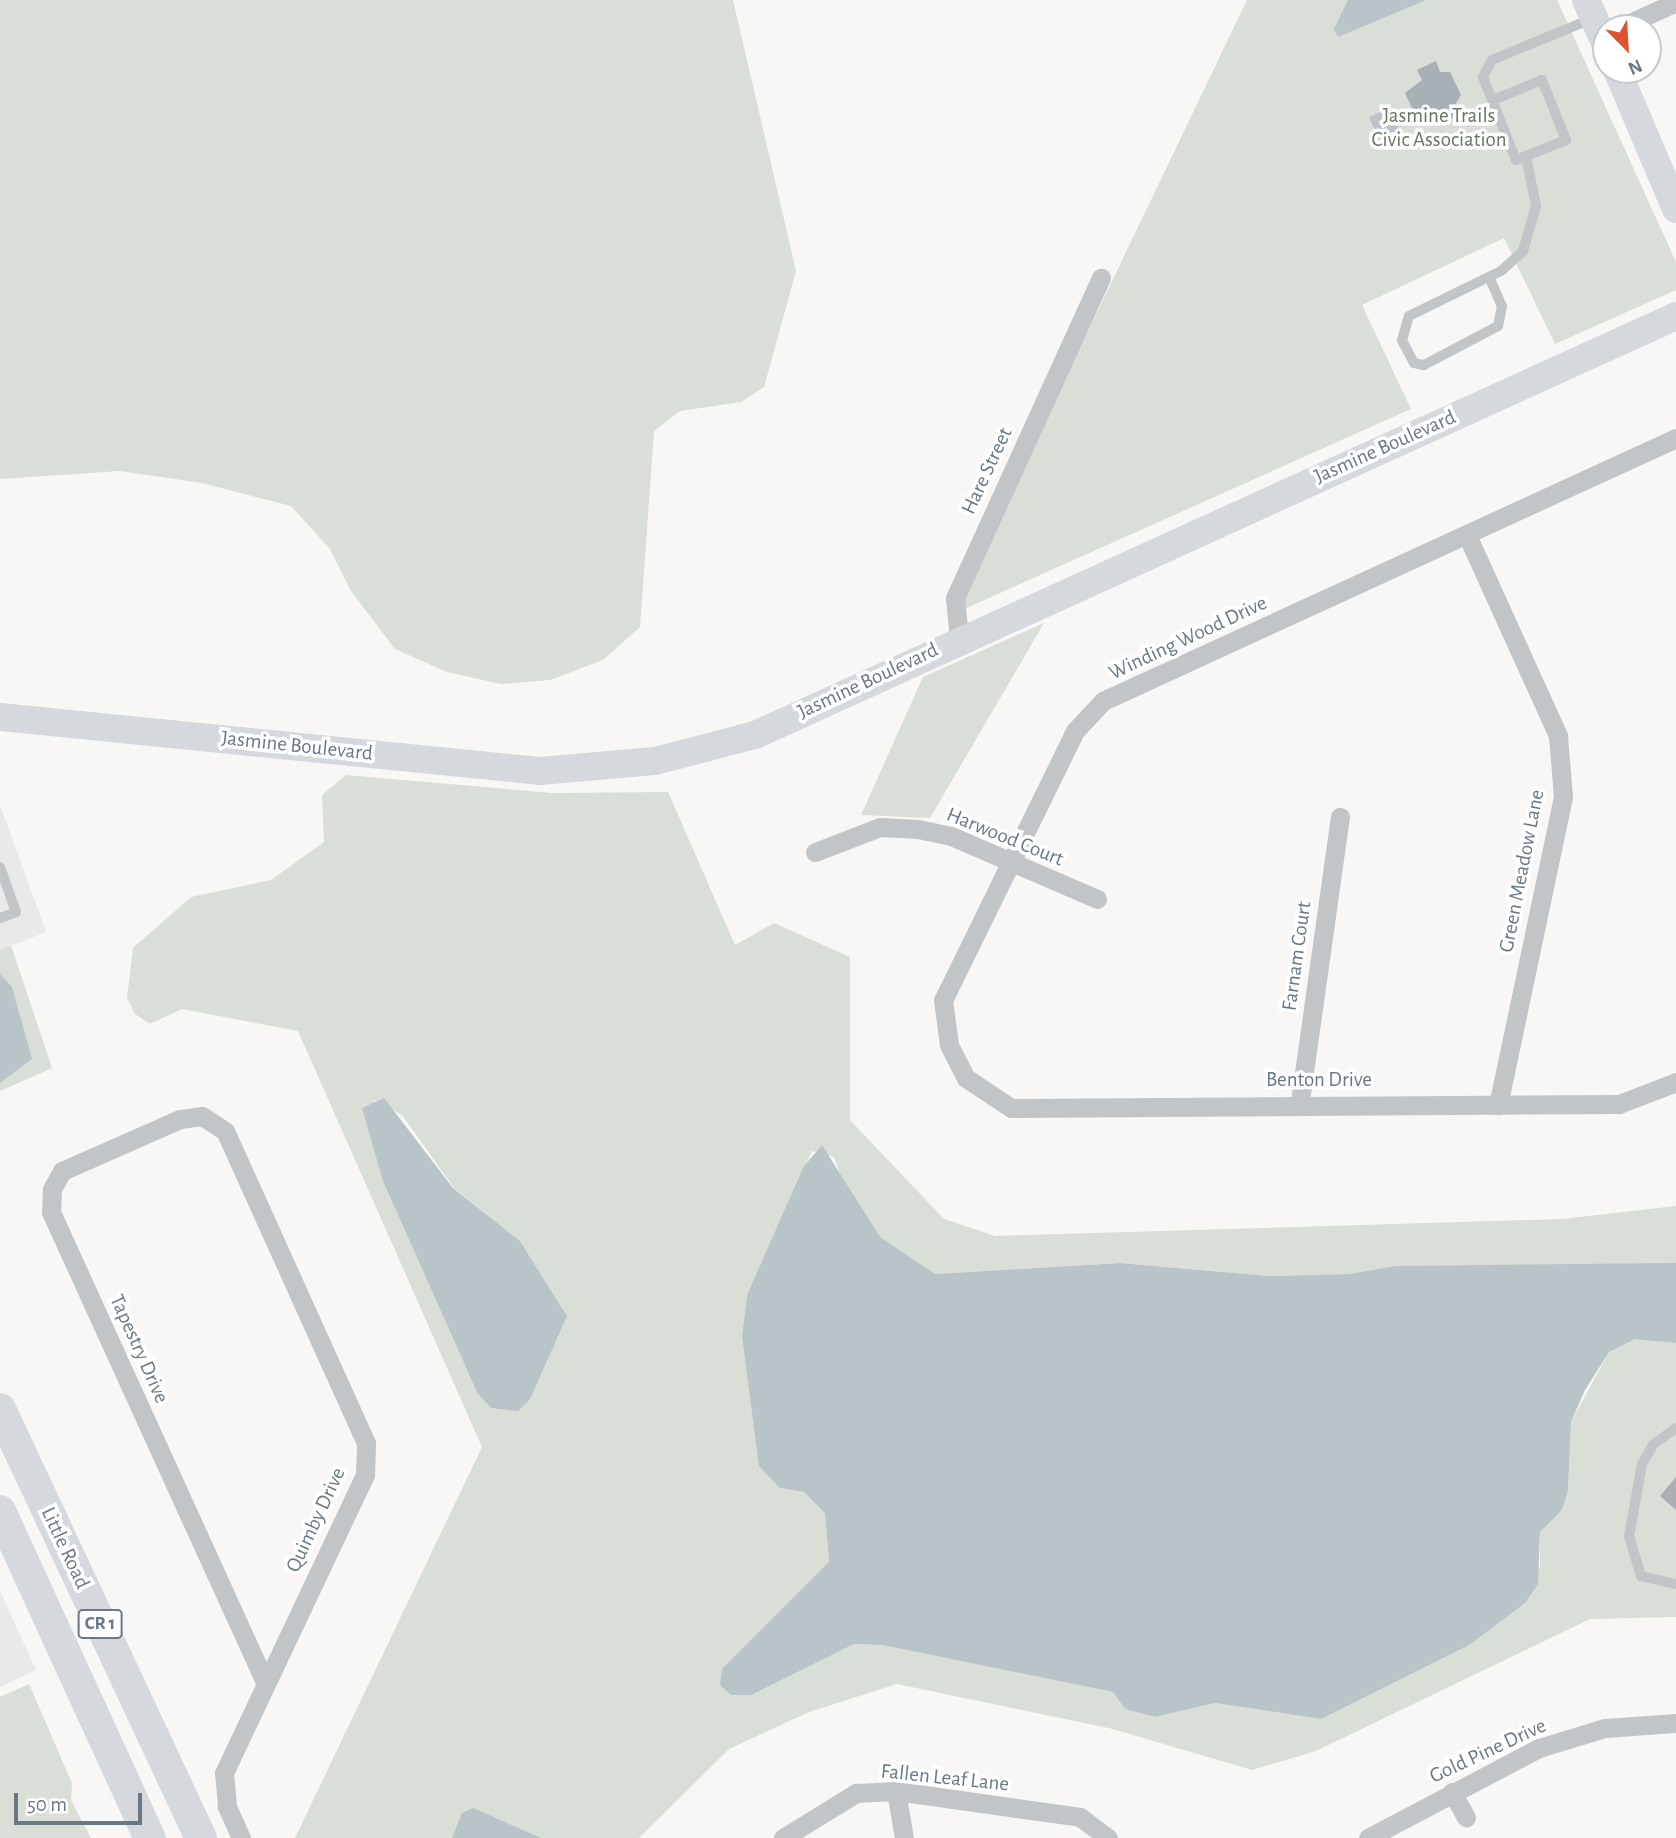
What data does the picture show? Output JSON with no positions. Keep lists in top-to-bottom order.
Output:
{
  "streets": {
    "main road": ["Little Road", "CR 1"],
    "street": [
      "Jasmine Boulevard",
      "Hare Street",
      "Winding Wood Drive",
      "Harwood Court",
      "Green Meadow Lane",
      "Farnam Court",
      "Benton Drive",
      "Tapestry Drive",
      "Quimby Drive",
      "Gold Pine Drive",
      "Fallen Leaf Lane"
    ]
  },
  "crossings": [
    ["Jasmine Boulevard", "Hare Street"],
    ["Winding Wood Drive", "Harwood Court"],
    ["Winding Wood Drive", "Green Meadow Lane"],
    ["Winding Wood Drive", "Benton Drive"],
    ["Green Meadow Lane", "Benton Drive"],
    ["Farnam Court", "Benton Drive"],
    ["Tapestry Drive", "Quimby Drive"]
  ],
  "parks": ["Jasmine Trails Civic Association"],
  "scale_bar": "50 m",
  "north": "bottom right"
}
